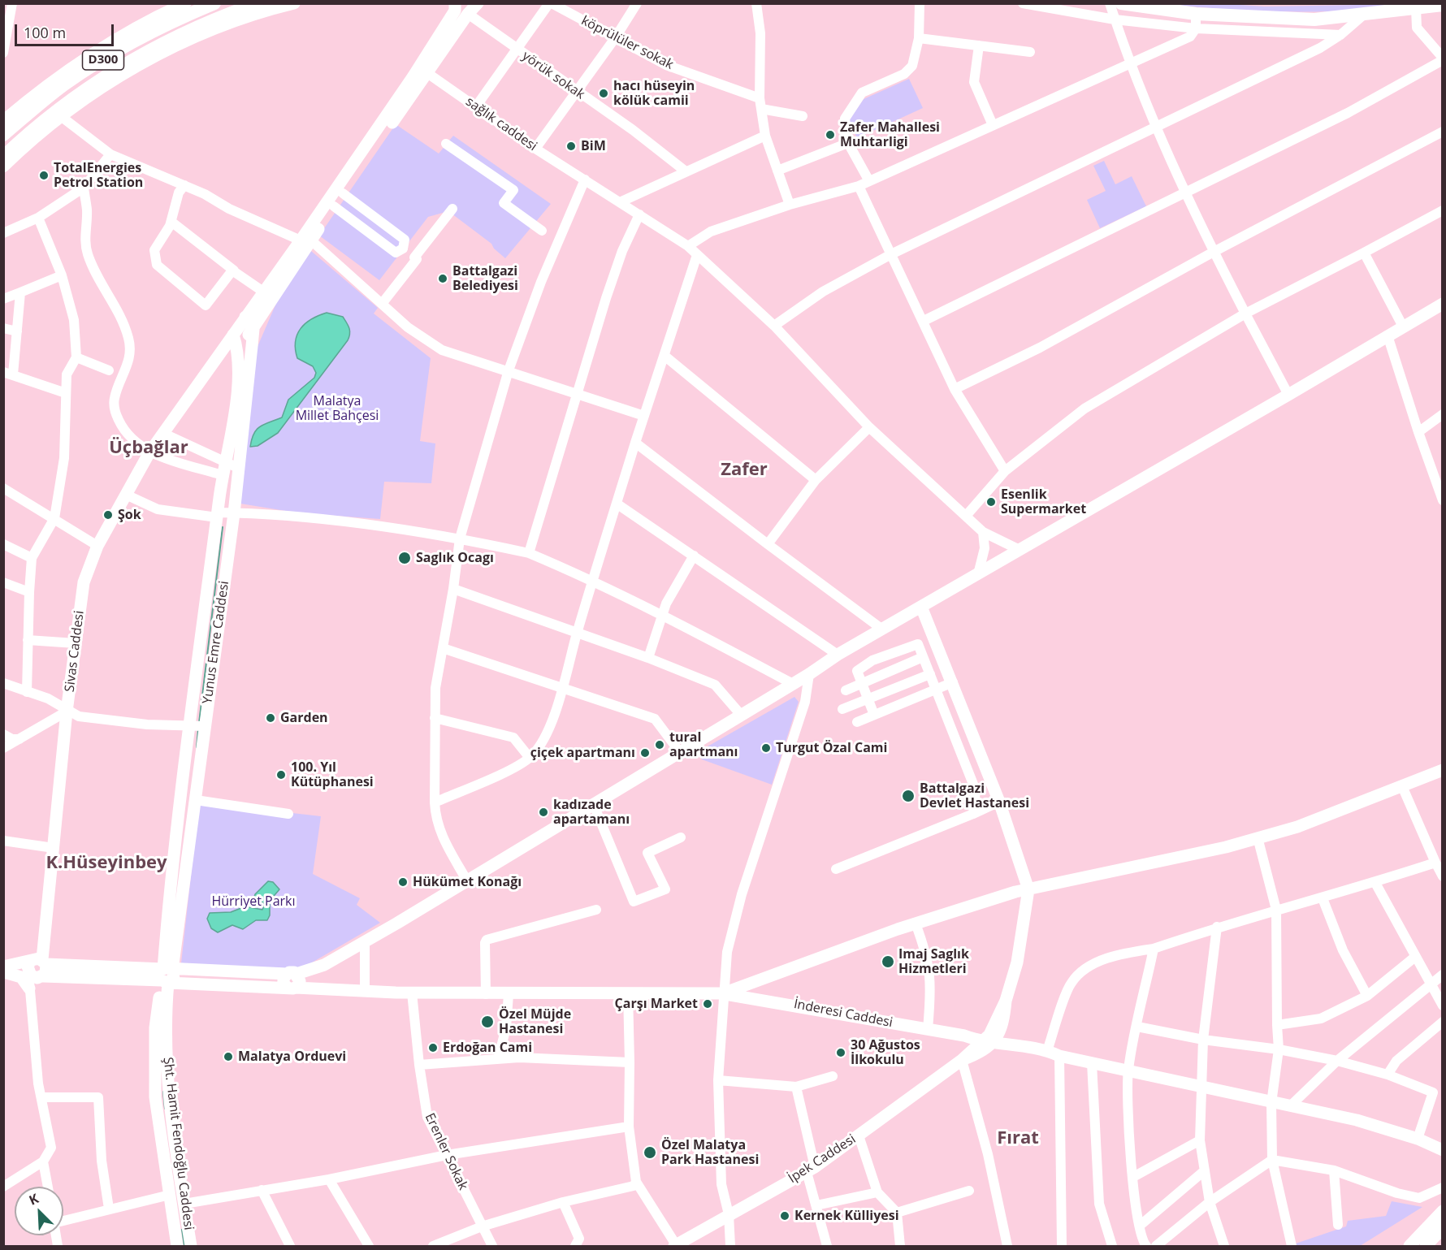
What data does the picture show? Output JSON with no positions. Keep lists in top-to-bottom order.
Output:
{
  "streets": {
    "highway": ["D300"],
    "main road": [
      "Yunus Emre Caddesi",
      "Sivas Caddesi",
      "İnderesi Caddesi",
      "Şht. Hamit Fendoğlu Caddesi",
      "İpek Caddesi"
    ],
    "street": [
      "köprülüler sokak",
      "yörük sokak",
      "sağlık caddesi",
      "Erenler Sokak"
    ]
  },
  "crossings": [
    ["Yunus Emre Caddesi", "Şht. Hamit Fendoğlu Caddesi"],
    ["İnderesi Caddesi", "İpek Caddesi"]
  ],
  "districts": [
    "Üçbağlar",
    "Zafer",
    "K.Hüseyinbey",
    "Fırat"
  ],
  "parks": ["Malatya Millet Bahçesi", "Hürriyet Parkı"],
  "places": [
    "hacı hüseyin kölük camii",
    "Zafer Mahallesi Muhtarligi",
    "BiM",
    "TotalEnergies Petrol Station",
    "Battalgazi Belediyesi",
    "Esenlik Supermarket",
    "Şok",
    "Saglık Ocagı",
    "Garden",
    "tural apartmanı",
    "Turgut Özal Cami",
    "çiçek apartmanı",
    "100. Yıl Kütüphanesi",
    "Battalgazi Devlet Hastanesi",
    "kadızade apartamanı",
    "Hükümet Konağı",
    "Imaj Saglık Hizmetleri",
    "Çarşı Market",
    "Özel Müjde Hastanesi",
    "Erdoğan Cami",
    "30 Ağustos İlkokulu",
    "Malatya Orduevi",
    "Özel Malatya Park Hastanesi",
    "Kernek Külliyesi"
  ],
  "scale_bar": "100 m",
  "north": "top left"
}
